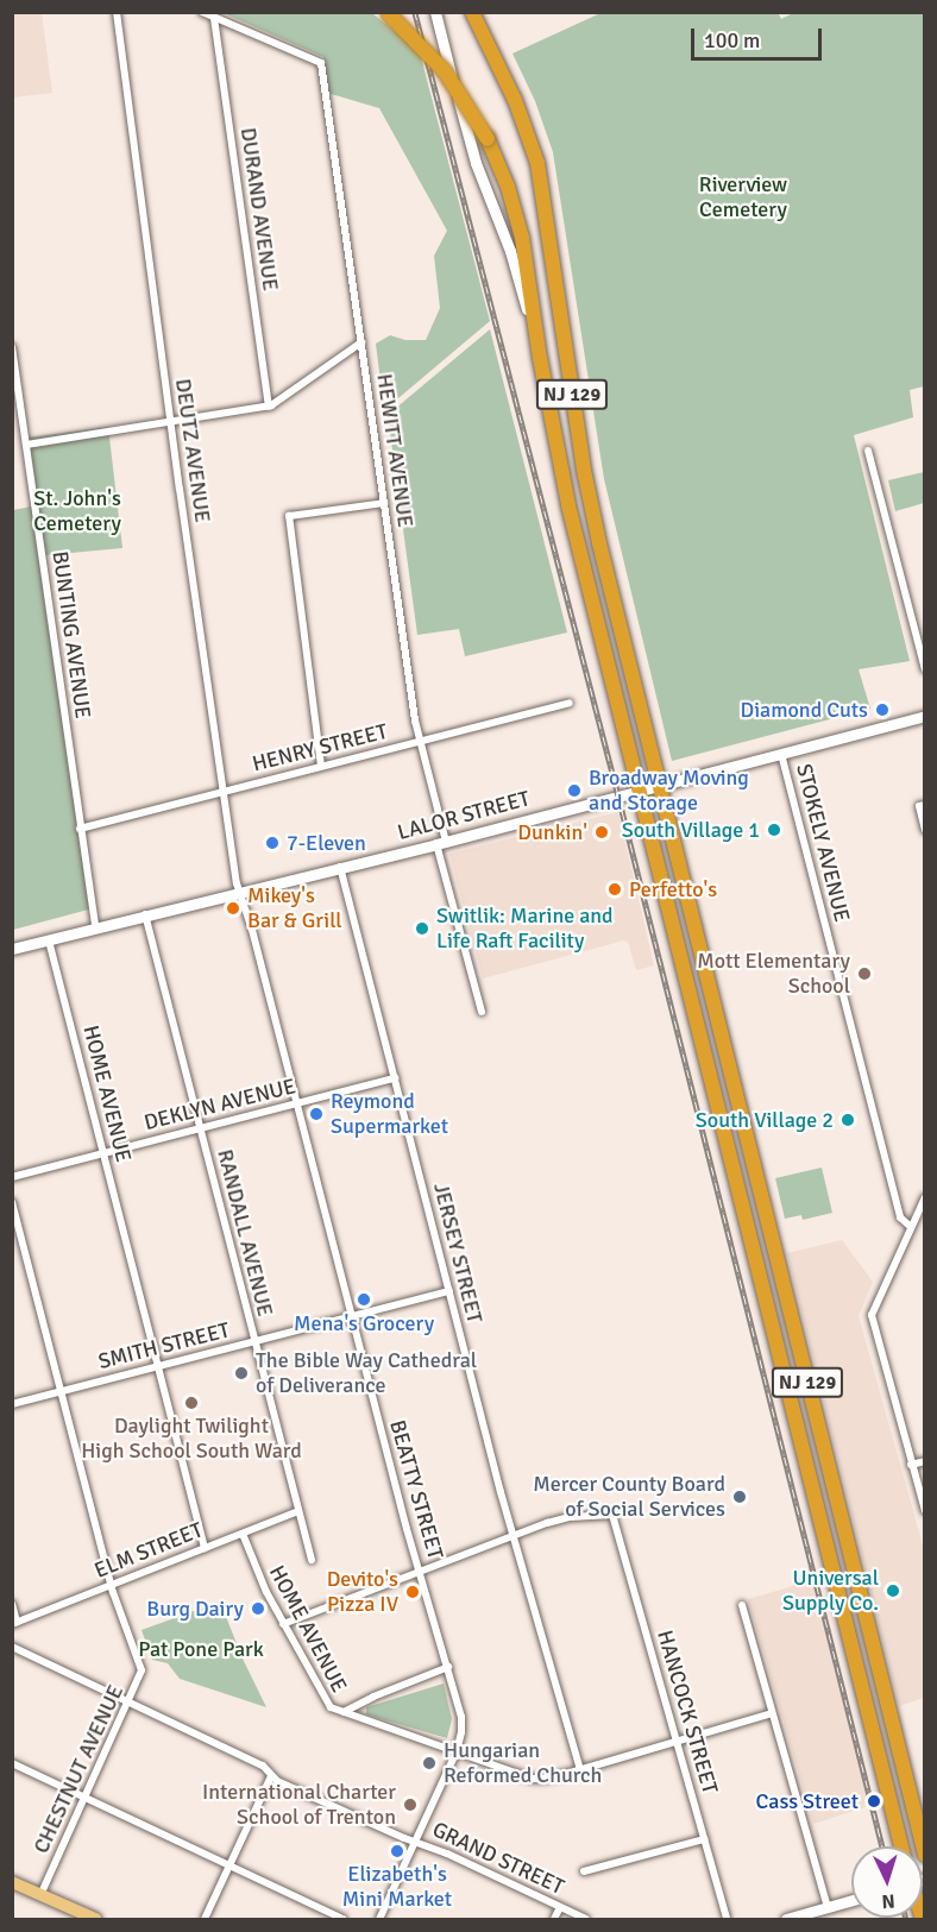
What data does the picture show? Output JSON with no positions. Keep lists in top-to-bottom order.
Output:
{
  "streets": {
    "highway": ["NJ 129"],
    "main road": ["LALOR STREET"],
    "street": [
      "DURAND AVENUE",
      "DEUTZ AVENUE",
      "HEWITT AVENUE",
      "BUNTING AVENUE",
      "HENRY STREET",
      "STOKELY AVENUE",
      "HOME AVENUE",
      "DEKLYN AVENUE",
      "RANDALL AVENUE",
      "JERSEY STREET",
      "SMITH STREET",
      "BEATTY STREET",
      "ELM STREET",
      "HANCOCK STREET",
      "CHESTNUT AVENUE",
      "GRAND STREET"
    ]
  },
  "crossings": [
    ["DURAND AVENUE", "HEWITT AVENUE"],
    ["NJ 129", "LALOR STREET"],
    ["DEUTZ AVENUE", "HENRY STREET"],
    ["DEUTZ AVENUE", "LALOR STREET"],
    ["DEUTZ AVENUE", "BEATTY STREET"],
    ["HEWITT AVENUE", "HENRY STREET"],
    ["HEWITT AVENUE", "LALOR STREET"],
    ["BUNTING AVENUE", "HENRY STREET"],
    ["BUNTING AVENUE", "LALOR STREET"],
    ["LALOR STREET", "STOKELY AVENUE"],
    ["LALOR STREET", "HOME AVENUE"],
    ["LALOR STREET", "RANDALL AVENUE"],
    ["LALOR STREET", "JERSEY STREET"],
    ["LALOR STREET", "BEATTY STREET"],
    ["HOME AVENUE", "DEKLYN AVENUE"],
    ["HOME AVENUE", "JERSEY STREET"],
    ["HOME AVENUE", "SMITH STREET"],
    ["HOME AVENUE", "BEATTY STREET"],
    ["HOME AVENUE", "ELM STREET"],
    ["HOME AVENUE", "HANCOCK STREET"],
    ["DEKLYN AVENUE", "RANDALL AVENUE"],
    ["DEKLYN AVENUE", "JERSEY STREET"],
    ["DEKLYN AVENUE", "BEATTY STREET"],
    ["RANDALL AVENUE", "SMITH STREET"],
    ["RANDALL AVENUE", "ELM STREET"],
    ["JERSEY STREET", "SMITH STREET"],
    ["JERSEY STREET", "HANCOCK STREET"],
    ["SMITH STREET", "BEATTY STREET"],
    ["SMITH STREET", "CHESTNUT AVENUE"],
    ["BEATTY STREET", "GRAND STREET"],
    ["ELM STREET", "CHESTNUT AVENUE"],
    ["CHESTNUT AVENUE", "GRAND STREET"]
  ],
  "parks": ["Riverview Cemetery", "St. John's Cemetery", "Pat Pone Park"],
  "places": [
    "Diamond Cuts",
    "Broadway Moving and Storage",
    "South Village 1",
    "Dunkin'",
    "7-Eleven",
    "Perfetto's",
    "Mikey's Bar & Grill",
    "Switlik: Marine and Life Raft Facility",
    "Mott Elementary School",
    "Reymond Supermarket",
    "South Village 2",
    "Mena's Grocery",
    "The Bible Way Cathedral of Deliverance",
    "Daylight Twilight High School South Ward",
    "Mercer County Board of Social Services",
    "Universal Supply Co.",
    "Devito's Pizza IV",
    "Burg Dairy",
    "Hungarian Reformed Church",
    "Cass Street",
    "International Charter School of Trenton",
    "Elizabeth's Mini Market"
  ],
  "scale_bar": "100 m",
  "north": "bottom"
}
